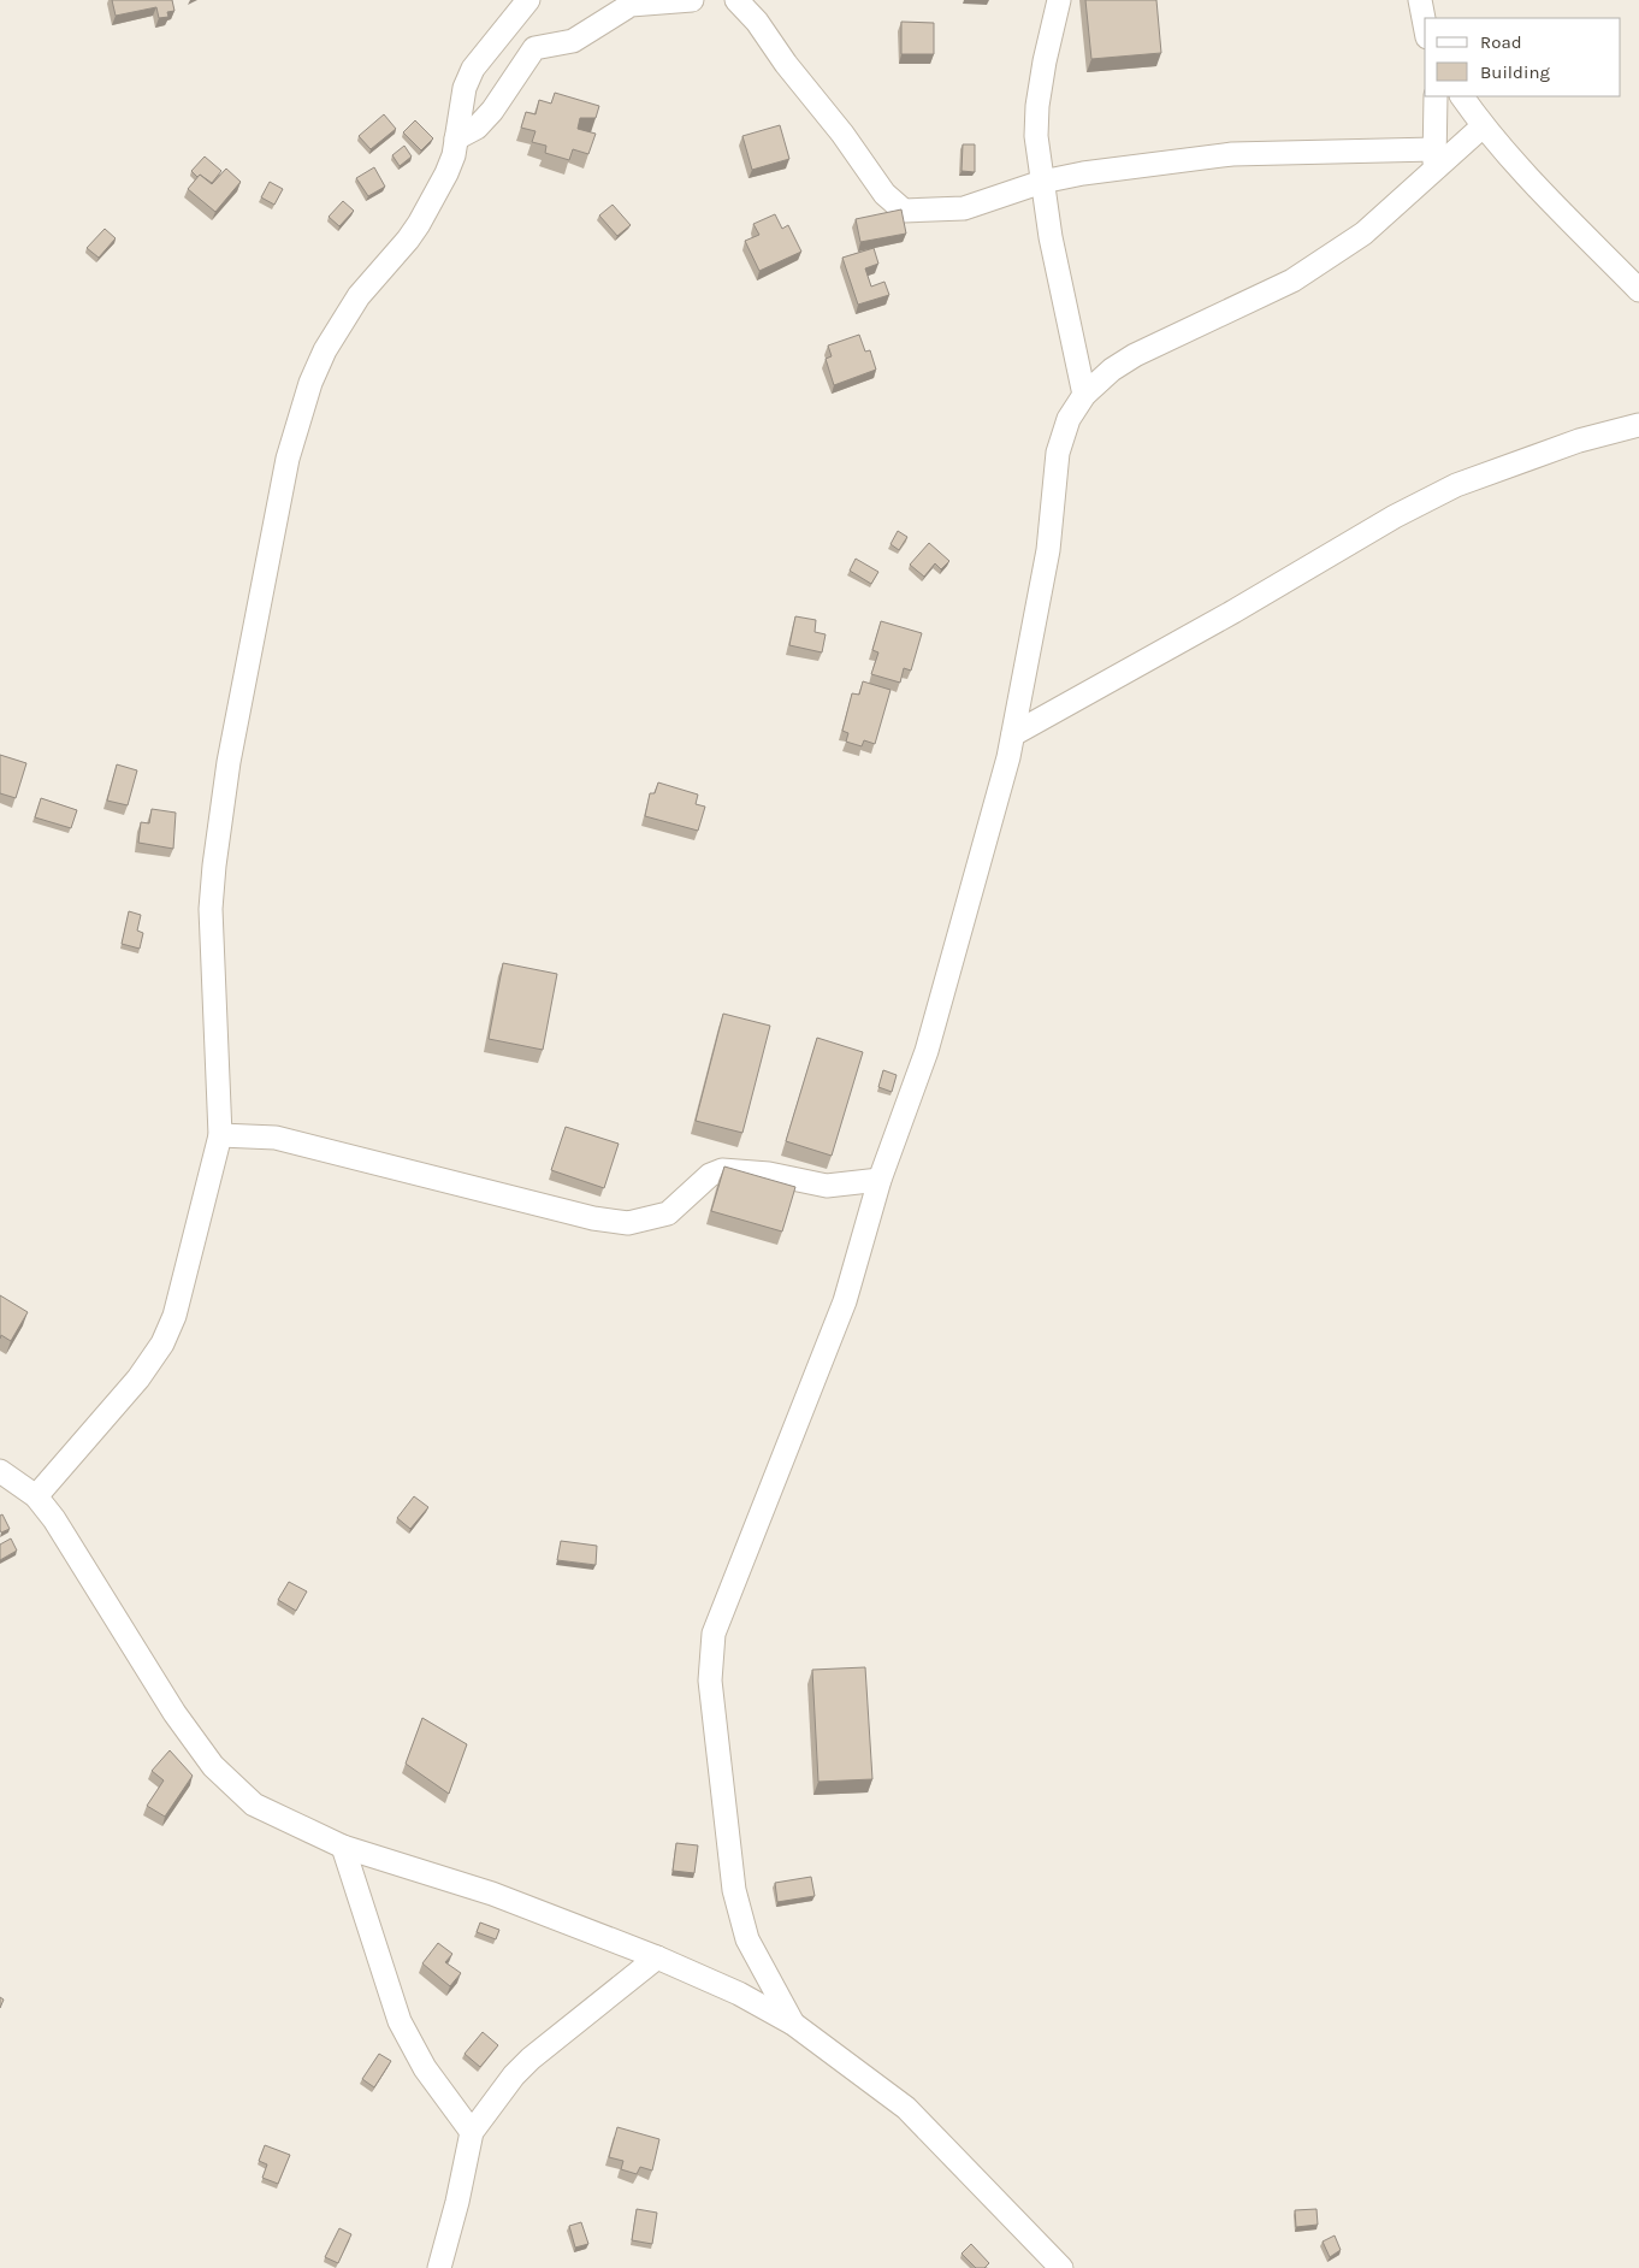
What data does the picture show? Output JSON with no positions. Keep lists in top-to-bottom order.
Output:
{
  "legend": ["Road", "Building"]
}
